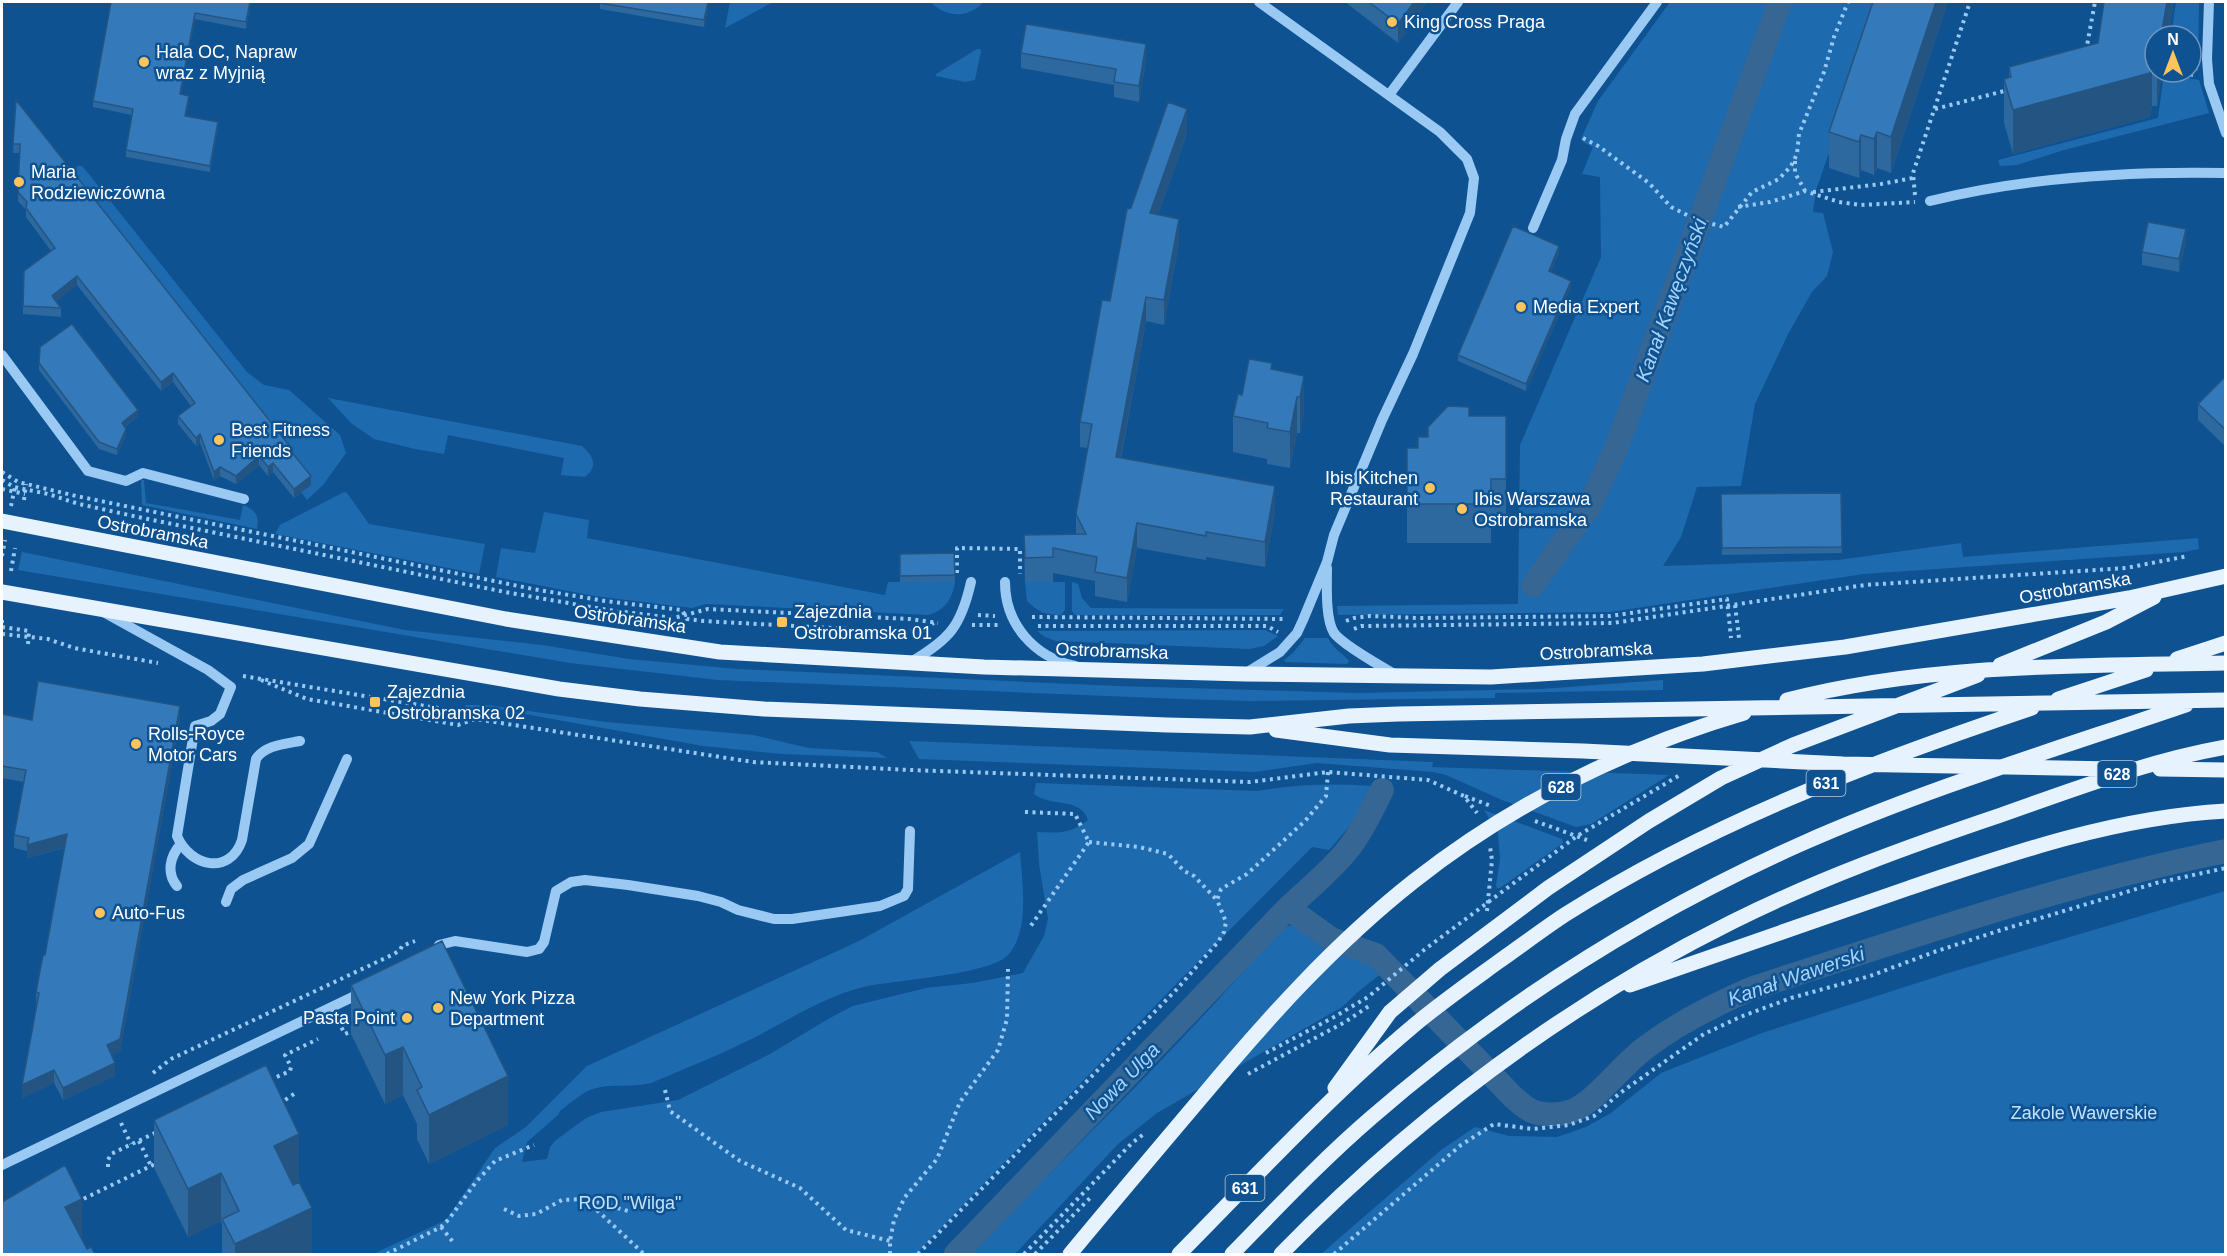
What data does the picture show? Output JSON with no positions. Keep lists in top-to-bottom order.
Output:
{
  "streets": {
    "main road": ["Ostrobramska", "628", "631"]
  },
  "water": ["Kanał Kawęczyński", "Kanał Wawerski", "Nowa Ulga"],
  "parks": ["Zakole Wawerskie", "ROD \"Wilga\""],
  "places": {
    "other": [
      "King Cross Praga",
      "Hala OC, Napraw wraz z Myjnią",
      "Maria Rodziewiczówna",
      "Media Expert",
      "Best Fitness Friends",
      "Ibis Kitchen Restaurant",
      "Ibis Warszawa Ostrobramska",
      "Rolls-Royce Motor Cars",
      "Auto-Fus",
      "New York Pizza Department",
      "Pasta Point"
    ],
    "transit": ["Zajezdnia Ostrobramska 01", "Zajezdnia Ostrobramska 02"]
  },
  "north": "top"
}
